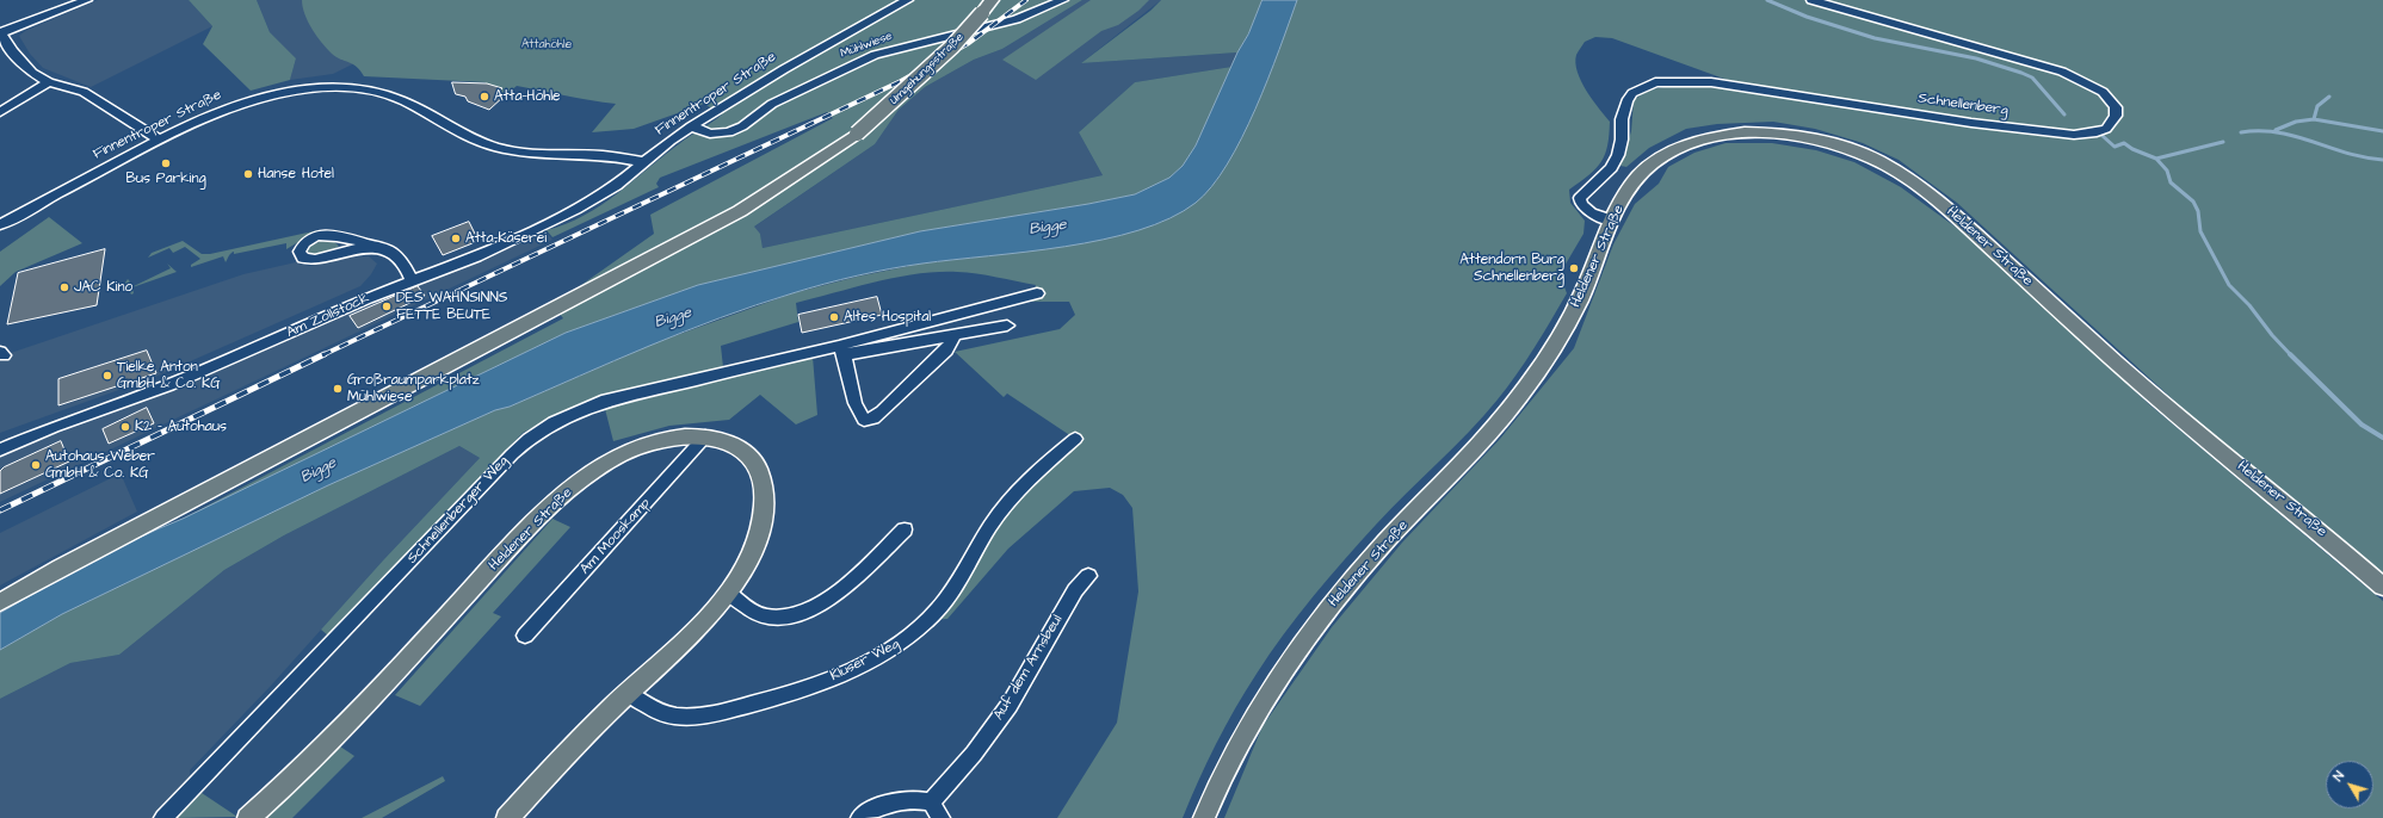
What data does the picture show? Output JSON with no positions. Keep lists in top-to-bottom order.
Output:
{
  "streets": {
    "main road": ["Umgehungsstraße", "Heldener Straße"],
    "street": [
      "Mühlwiese",
      "Finnentroper Straße",
      "Schnellenberg",
      "Am Zollstock",
      "Schnellenberger Weg",
      "Am Mooskamp",
      "Kluser Weg",
      "Auf dem Arnsbeul"
    ]
  },
  "crossings": [
    ["Mühlwiese", "Finnentroper Straße"],
    ["Finnentroper Straße", "Am Zollstock"],
    ["Schnellenberg", "Heldener Straße"],
    ["Heldener Straße", "Am Mooskamp"],
    ["Heldener Straße", "Kluser Weg"]
  ],
  "water": ["Bigge"],
  "parks": ["Attahöhle"],
  "places": [
    "Atta-Höhle",
    "Bus Parking",
    "Hanse Hotel",
    "Atta-Käserei",
    "Attendorn Burg Schnellenberg",
    "JAC Kino",
    "DES WAHNSINNS FETTE BEUTE",
    "Altes Hospital",
    "Tielke Anton GmbH & Co. KG",
    "Großraumparkplatz Mühlwiese",
    "K2 - Autohaus",
    "Autohaus Weber GmbH & Co. KG"
  ],
  "north": "top left"
}
